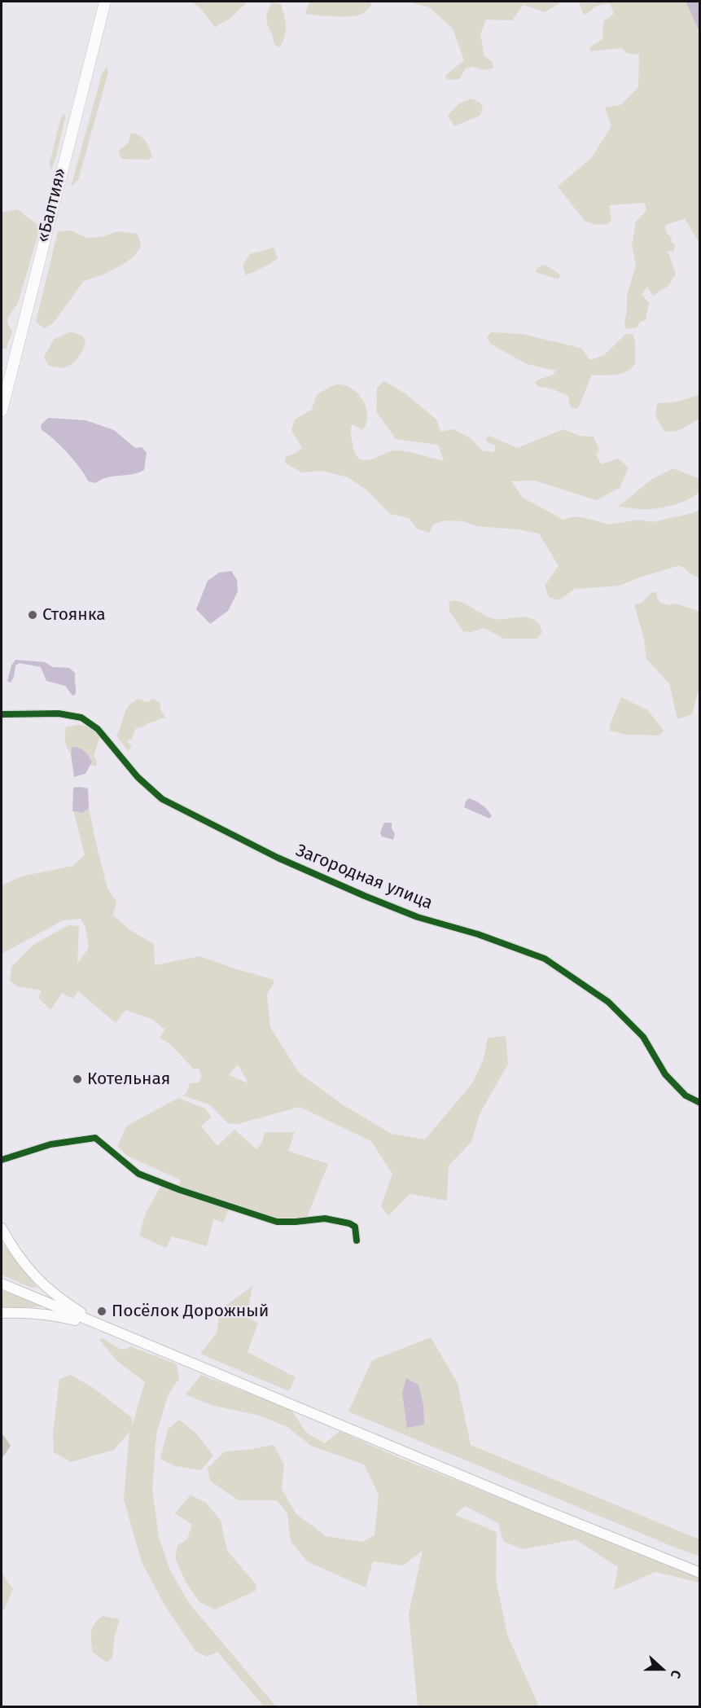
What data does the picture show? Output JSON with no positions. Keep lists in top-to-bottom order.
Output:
{
  "streets": {
    "highway": ["«Балтия»"],
    "street": ["Загородная улица"]
  },
  "places": ["Стоянка", "Котельная", "Посёлок Дорожный"],
  "north": "right"
}
